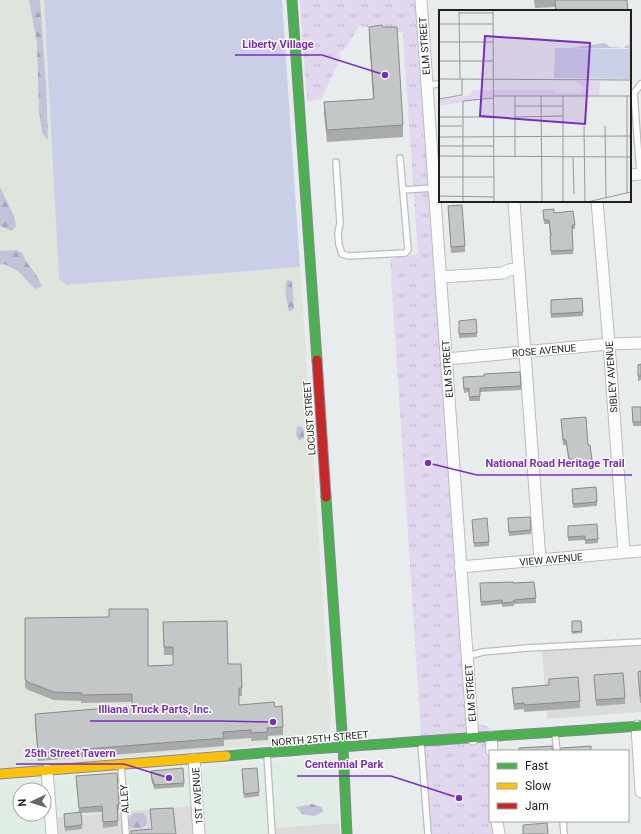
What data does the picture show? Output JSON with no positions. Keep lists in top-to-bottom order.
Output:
{
  "streets": {
    "street": [
      "ELM STREET",
      "ROSE AVENUE",
      "SIBLEY AVENUE",
      "LOCUST STREET",
      "VIEW AVENUE",
      "NORTH 25TH STREET",
      "1ST AVENUE"
    ],
    "lane": ["ALLEY"]
  },
  "crossings": [
    ["ELM STREET", "ROSE AVENUE"],
    ["ELM STREET", "VIEW AVENUE"],
    ["ELM STREET", "NORTH 25TH STREET"],
    ["ROSE AVENUE", "SIBLEY AVENUE"],
    ["SIBLEY AVENUE", "VIEW AVENUE"],
    ["LOCUST STREET", "NORTH 25TH STREET"],
    ["NORTH 25TH STREET", "1ST AVENUE"],
    ["NORTH 25TH STREET", "ALLEY"]
  ],
  "places": [
    "Liberty Village",
    "National Road Heritage Trail",
    "Illiana Truck Parts, Inc.",
    "25th Street Tavern",
    "Centennial Park"
  ],
  "legend": ["Fast", "Slow", "Jam"],
  "north": "left"
}
